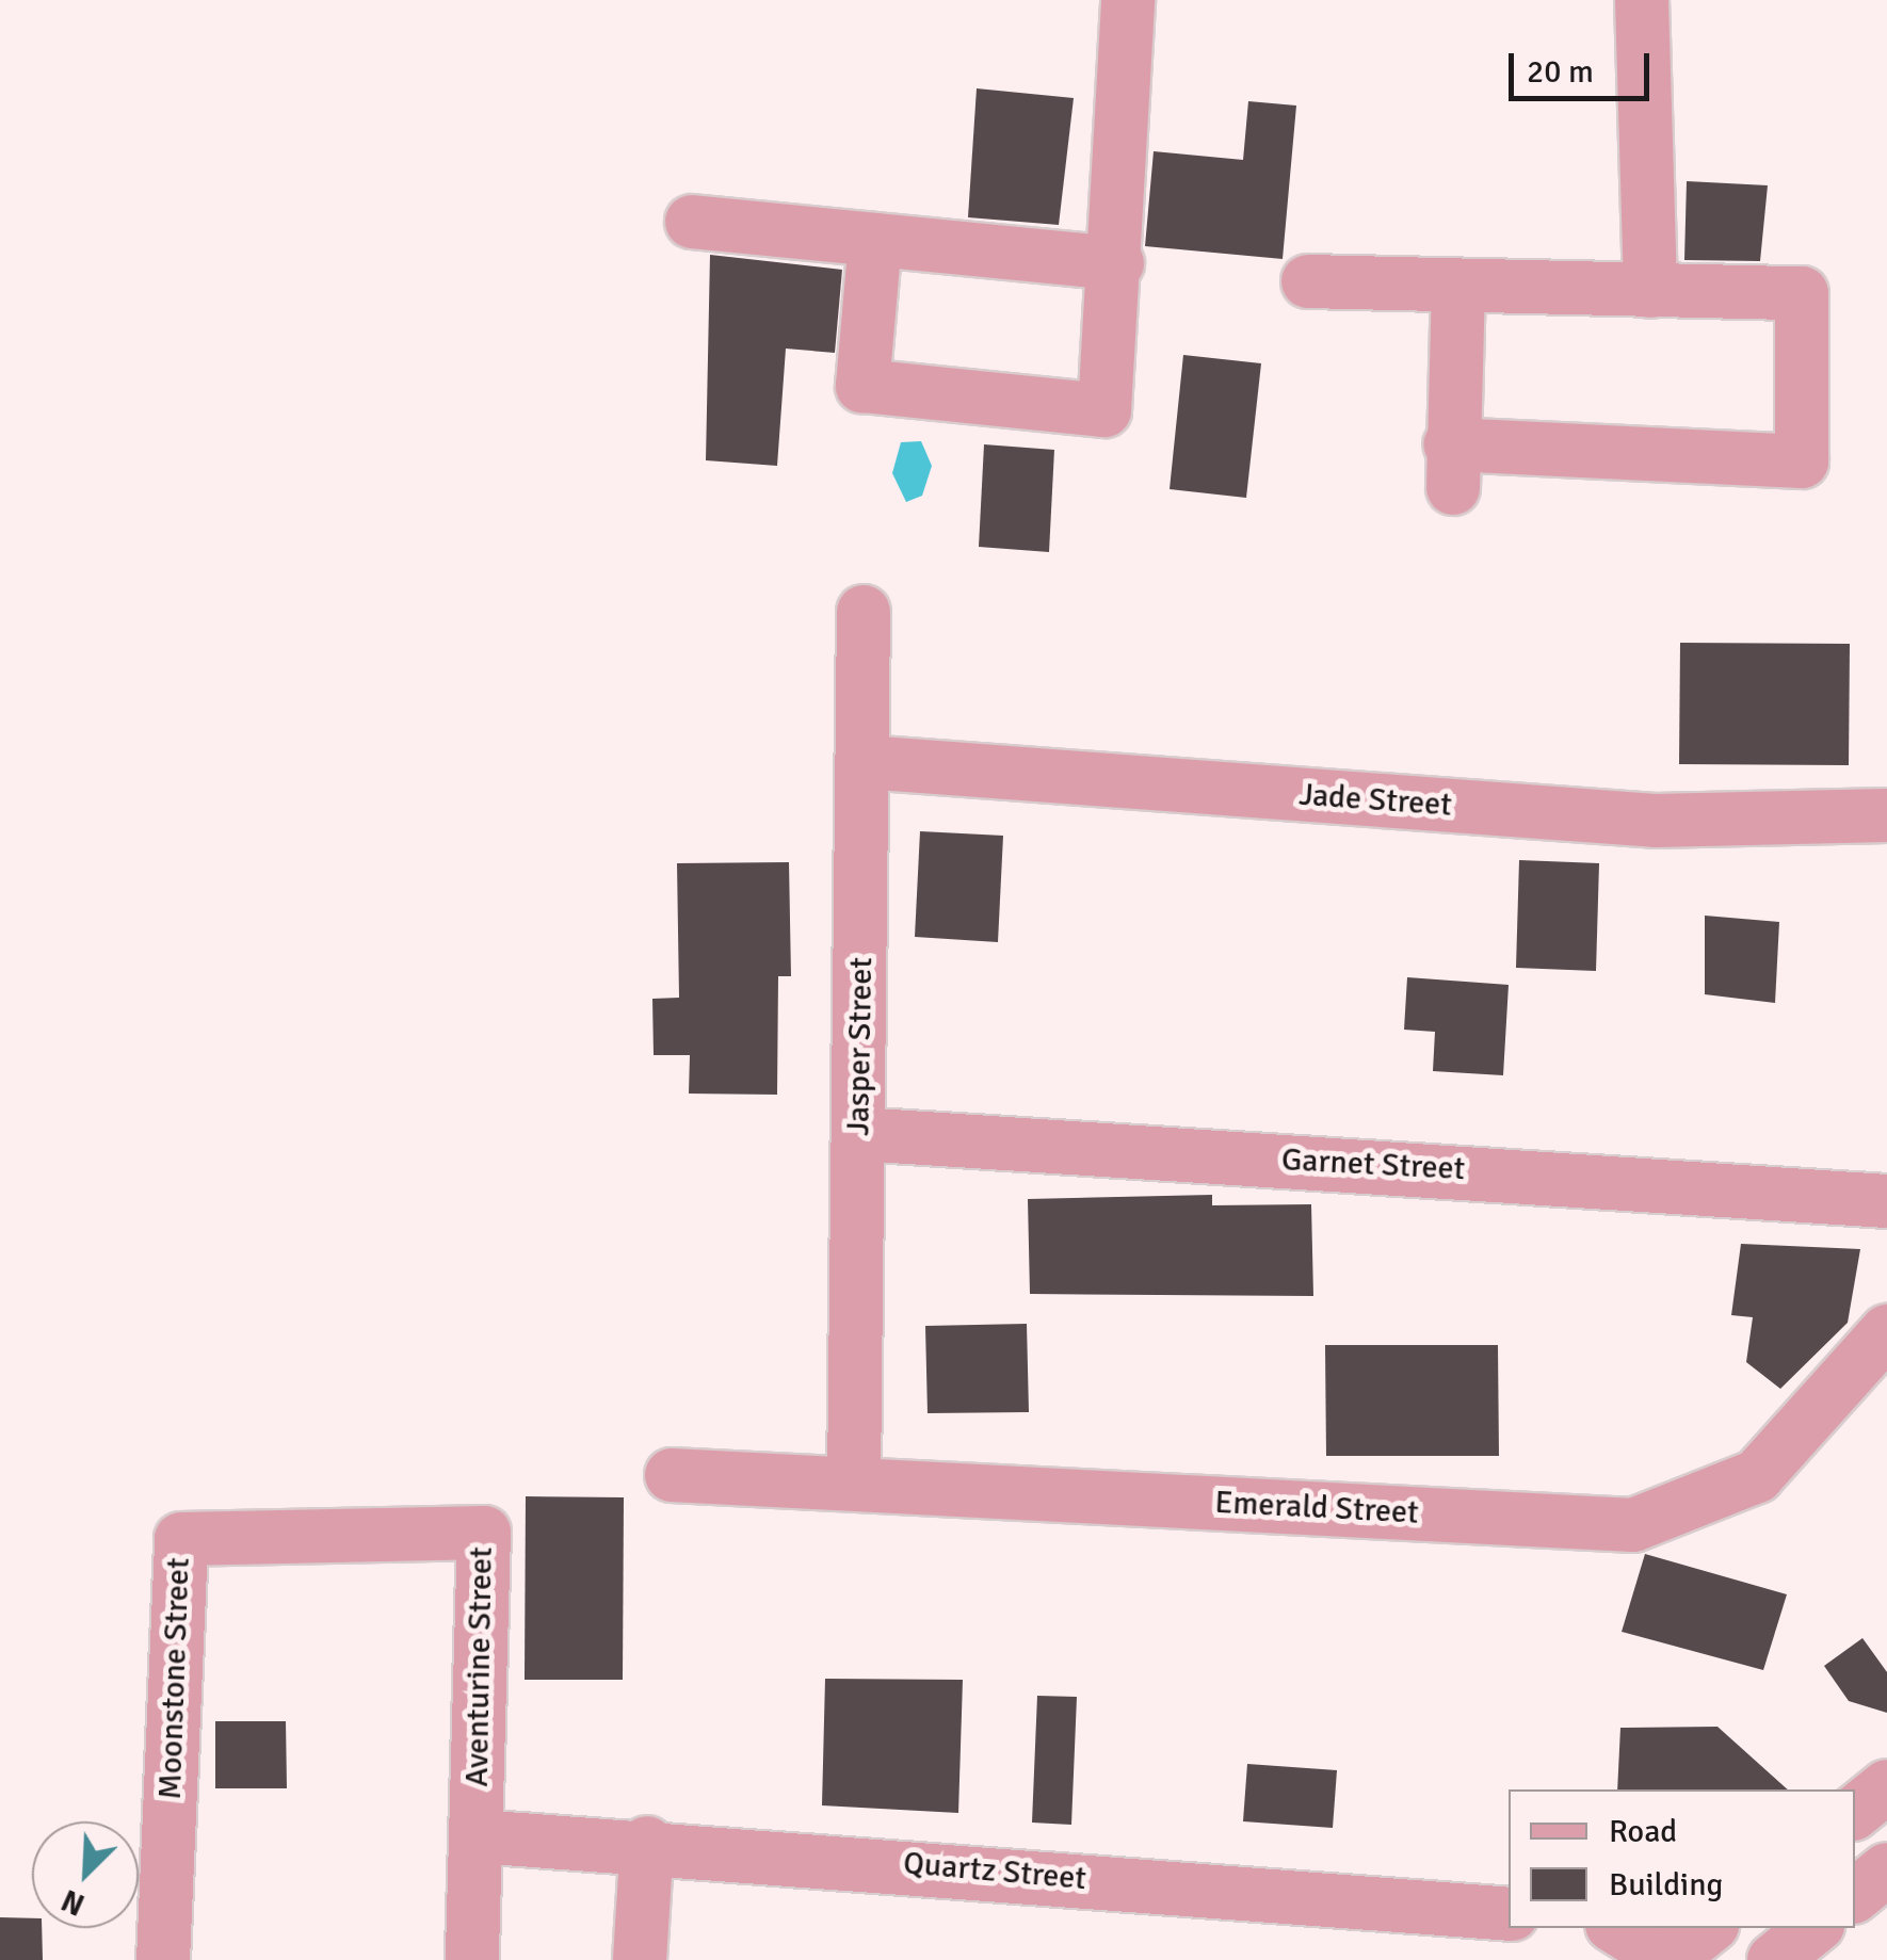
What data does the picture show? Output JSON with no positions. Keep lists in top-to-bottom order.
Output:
{
  "streets": {
    "street": [
      "Jade Street",
      "Jasper Street",
      "Garnet Street",
      "Emerald Street",
      "Aventurine Street",
      "Moonstone Street",
      "Quartz Street"
    ]
  },
  "crossings": [
    ["Jade Street", "Jasper Street"],
    ["Jasper Street", "Garnet Street"],
    ["Jasper Street", "Emerald Street"],
    ["Aventurine Street", "Moonstone Street"],
    ["Aventurine Street", "Quartz Street"]
  ],
  "legend": ["Road", "Building"],
  "scale_bar": "20 m",
  "north": "bottom left"
}
